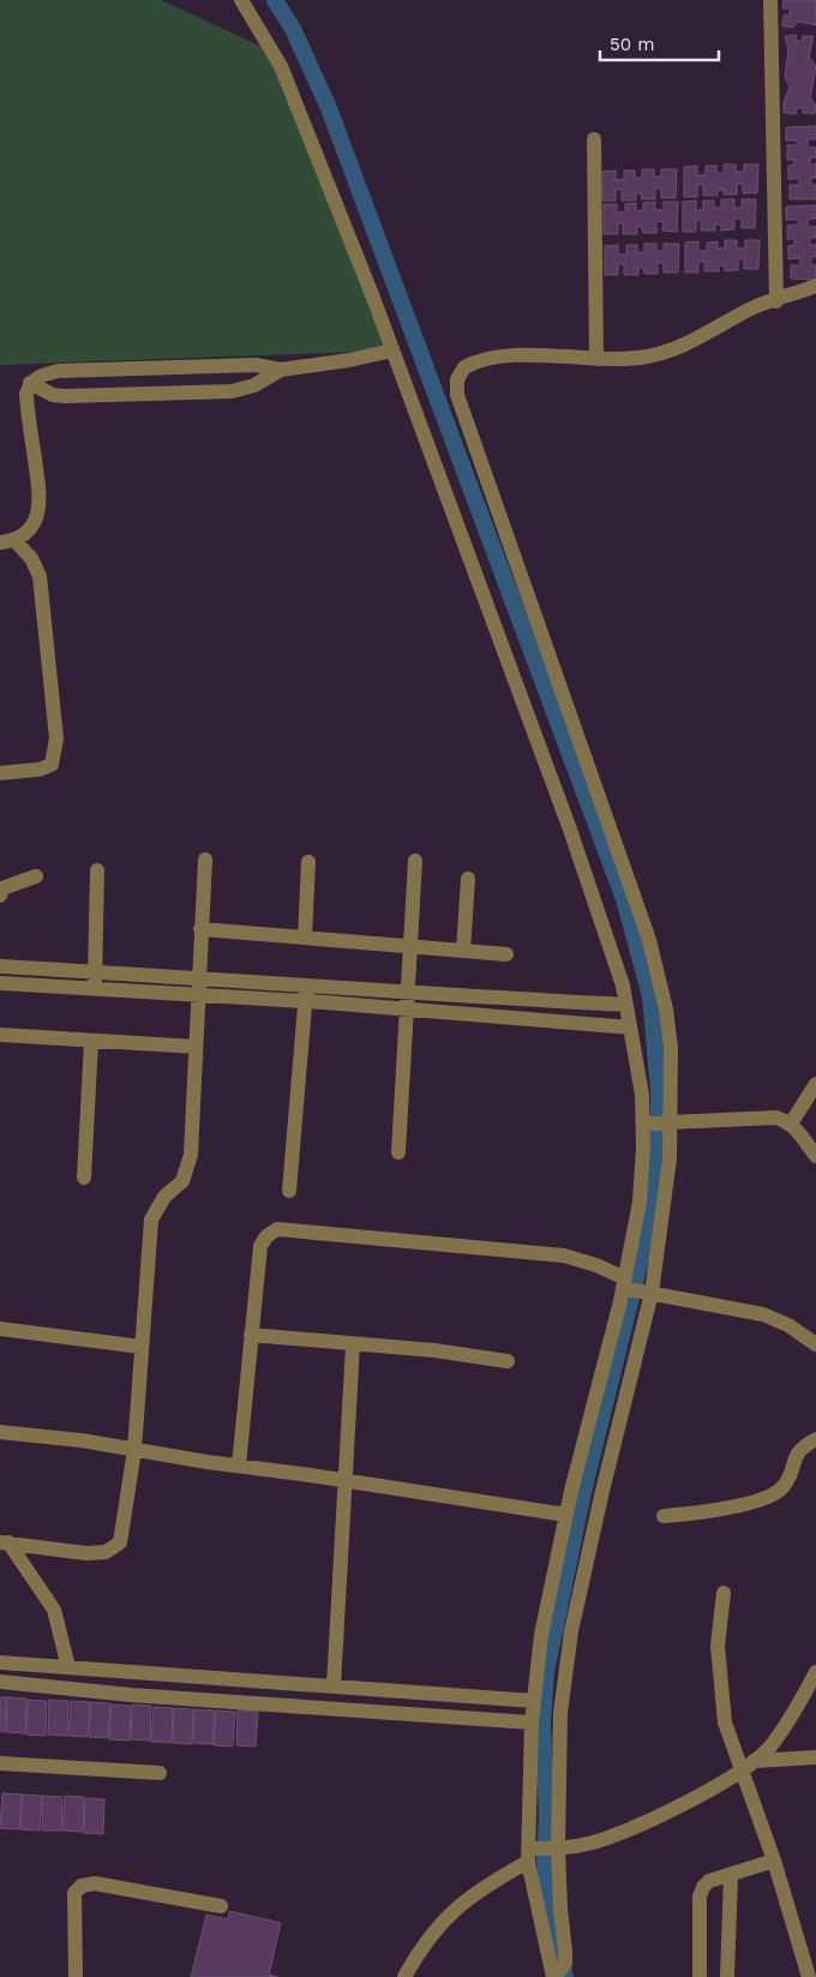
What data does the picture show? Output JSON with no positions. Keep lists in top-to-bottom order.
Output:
{
  "scale_bar": "50 m"
}
